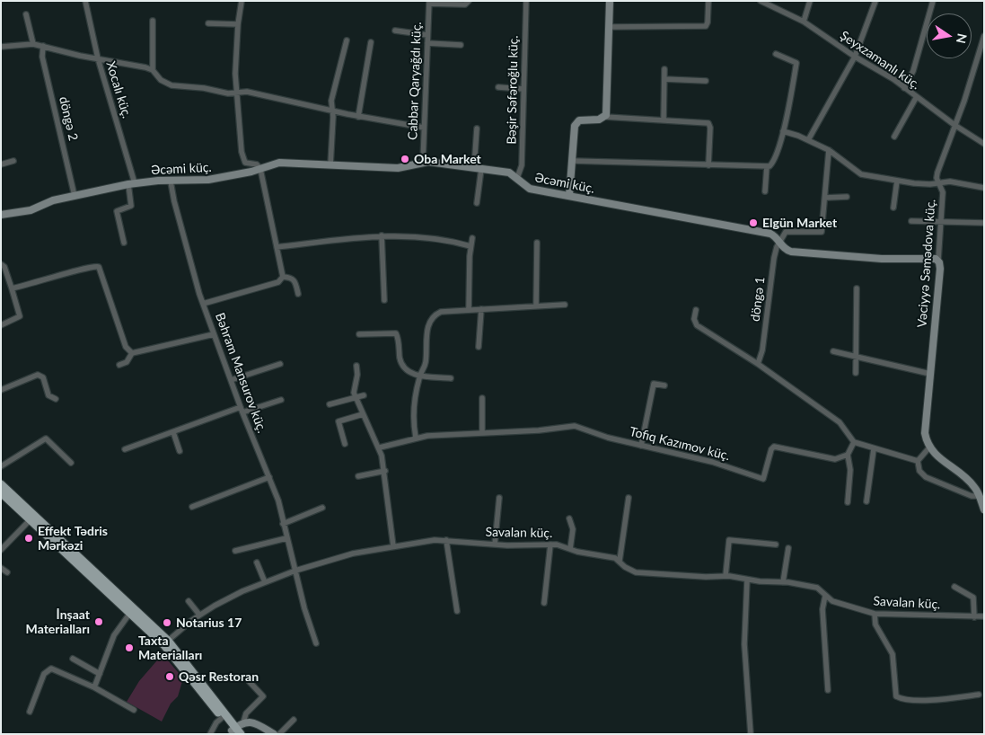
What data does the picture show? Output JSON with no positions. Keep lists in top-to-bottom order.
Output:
{
  "streets": {
    "street": [
      "Şeyxzamanlı küç.",
      "Cabbar Qaryağdı küç.",
      "Xocalı küç.",
      "Bəşir Səfəroğlu küç.",
      "döngə 2",
      "Əcəmi küç.",
      "Vəciyyə Səmədova küç.",
      "döngə 1",
      "Bəhram Mansurov küç.",
      "Tofiq Kazımov küç.",
      "Savalan küç."
    ]
  },
  "crossings": [
    ["Şeyxzamanlı küç.", "Vəciyyə Səmədova küç."],
    ["Cabbar Qaryağdı küç.", "Əcəmi küç."],
    ["Xocalı küç.", "Əcəmi küç."],
    ["Bəşir Səfəroğlu küç.", "Əcəmi küç."],
    ["döngə 2", "Əcəmi küç."],
    ["Əcəmi küç.", "Vəciyyə Səmədova küç."],
    ["Əcəmi küç.", "döngə 1"],
    ["Əcəmi küç.", "Bəhram Mansurov küç."],
    ["Bəhram Mansurov küç.", "Savalan küç."]
  ],
  "places": [
    "Oba Market",
    "Elgün Market",
    "Effekt Tədris Mərkəzi",
    "İnşaat Materialları",
    "Notarius 17",
    "Taxta Materialları",
    "Qəsr Restoran"
  ],
  "north": "right"
}
